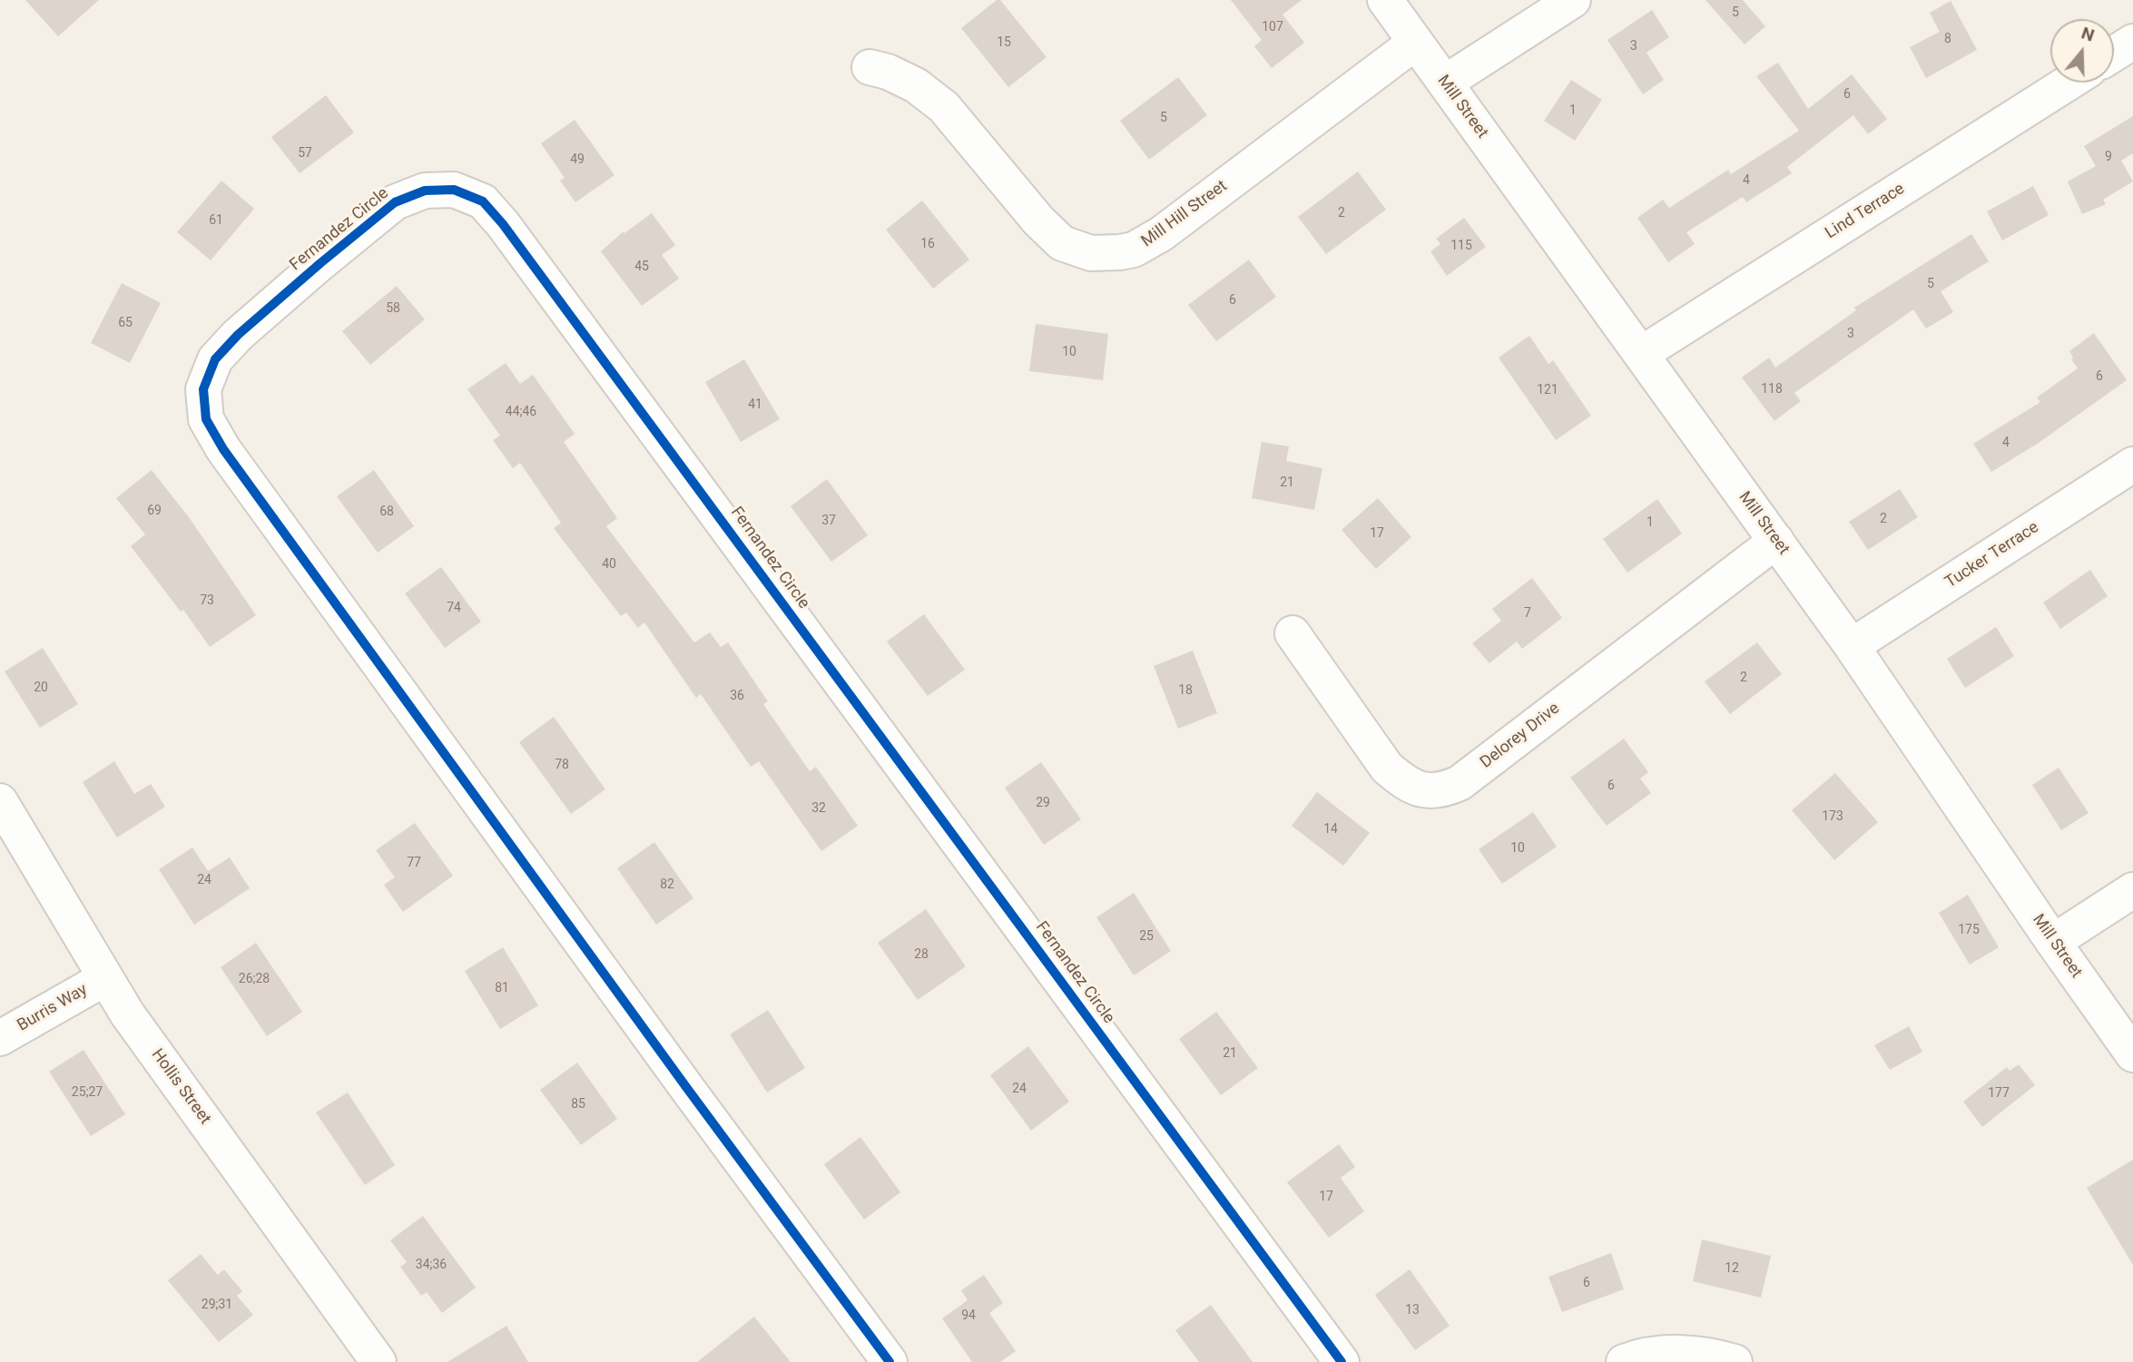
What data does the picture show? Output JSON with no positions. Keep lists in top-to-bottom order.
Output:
{
  "streets": {
    "street": [
      "Mill Street",
      "Lind Terrace",
      "Mill Hill Street",
      "Fernandez Circle",
      "Tucker Terrace",
      "Delorey Drive",
      "Burris Way",
      "Hollis Street"
    ]
  },
  "crossings": [
    ["Mill Street", "Lind Terrace"],
    ["Mill Street", "Mill Hill Street"],
    ["Mill Street", "Tucker Terrace"],
    ["Mill Street", "Delorey Drive"],
    ["Burris Way", "Hollis Street"]
  ],
  "house_numbers": [
    "5",
    "107",
    "8",
    "15",
    "3",
    "6",
    "1",
    "5",
    "57",
    "9",
    "49",
    "4",
    "2",
    "61",
    "16",
    "115",
    "45",
    "5",
    "6",
    "58",
    "65",
    "3",
    "10",
    "6",
    "118",
    "121",
    "41",
    "44;46",
    "4",
    "21",
    "69",
    "68",
    "2",
    "37",
    "1",
    "17",
    "40",
    "73",
    "74",
    "7",
    "2",
    "20",
    "18",
    "36",
    "78",
    "6",
    "29",
    "32",
    "173",
    "14",
    "10",
    "77",
    "24",
    "82",
    "175",
    "25",
    "28",
    "26;28",
    "81",
    "21",
    "24",
    "25;27",
    "177",
    "85",
    "17",
    "34;36",
    "12",
    "6",
    "29;31",
    "13",
    "94"
  ],
  "north": "top"
}
